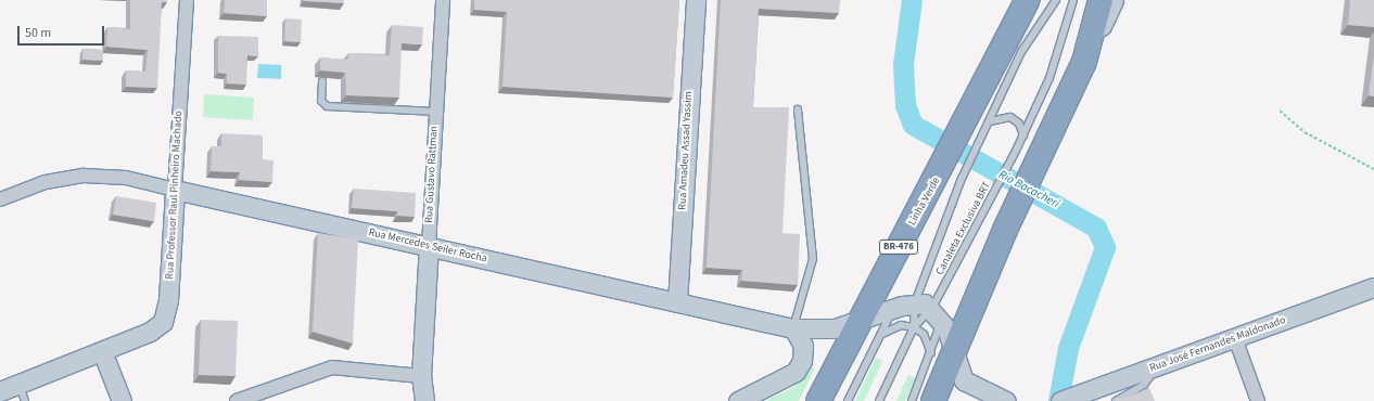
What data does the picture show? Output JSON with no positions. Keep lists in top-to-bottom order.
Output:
{
  "streets": {
    "highway": ["Linha Verde", "BR-476"],
    "main road": [
      "Rua Amadeu Assad Yassim",
      "Rua Gustavo Rattman",
      "Rua Professor Raul Pinheiro Machado",
      "Rua Mercedes Seiler Rocha",
      "Rua José Fernandes Maldonado"
    ],
    "lane": ["Canaleta Exclusiva BRT"]
  },
  "crossings": [
    ["Rua Amadeu Assad Yassim", "Rua Mercedes Seiler Rocha"],
    ["Rua Gustavo Rattman", "Rua Mercedes Seiler Rocha"],
    ["Rua Professor Raul Pinheiro Machado", "Rua Mercedes Seiler Rocha"],
    ["Linha Verde", "Canaleta Exclusiva BRT"],
    ["Linha Verde", "Rua Mercedes Seiler Rocha"],
    ["Canaleta Exclusiva BRT", "Rua Mercedes Seiler Rocha"]
  ],
  "water": ["Rio Bacacheri"],
  "scale_bar": "50 m"
}
